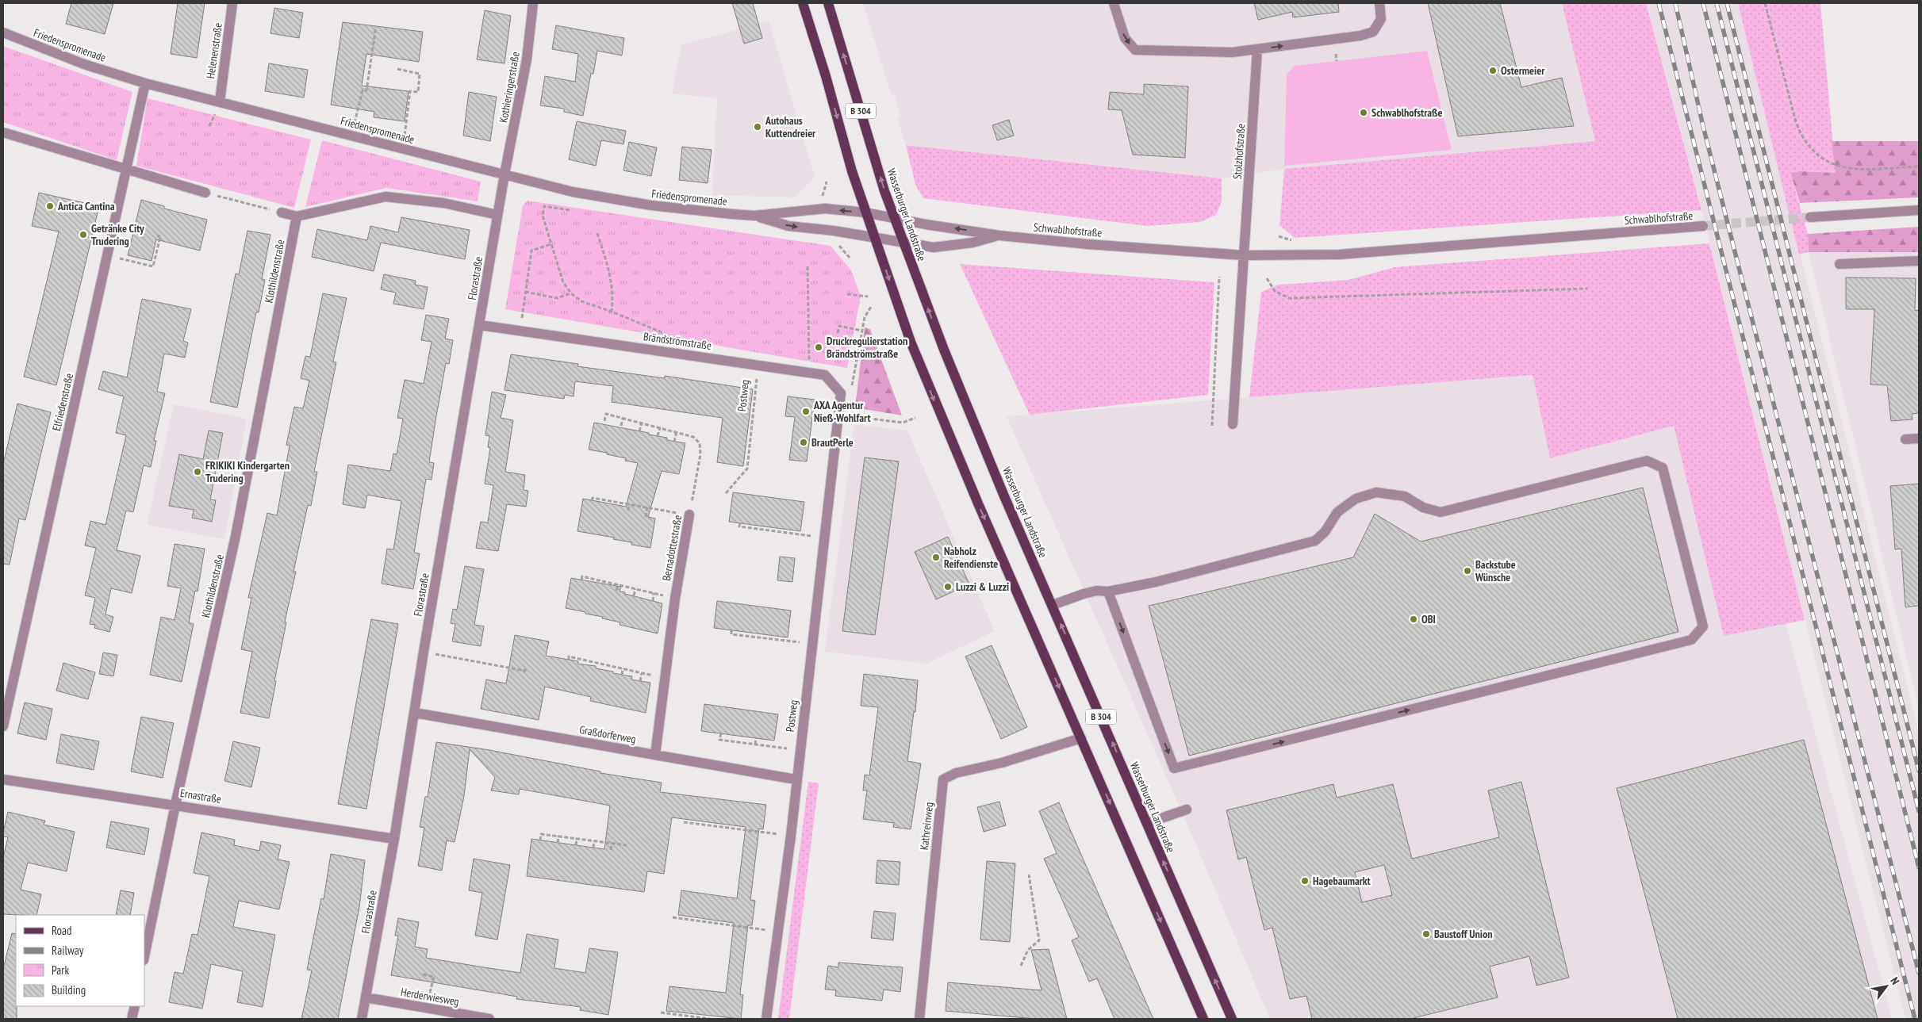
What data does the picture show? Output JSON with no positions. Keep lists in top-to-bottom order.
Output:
{
  "streets": {
    "main road": ["B 304", "Wasserburger Landstraße"],
    "street": [
      "Friedenspromenade",
      "Helenenstraße",
      "Kothieringerstraße",
      "Stolzhofstraße",
      "Schwablhofstraße",
      "Klothildenstraße",
      "Florastraße",
      "Brändströmstraße",
      "Postweg",
      "Elfriedenstraße",
      "Bernadottestraße",
      "Graßdorferweg",
      "Ernastraße",
      "Kathreinweg",
      "Herderwiesweg"
    ]
  },
  "crossings": [
    ["Friedenspromenade", "Helenenstraße"],
    ["Friedenspromenade", "Kothieringerstraße"],
    ["Friedenspromenade", "B 304"],
    ["Friedenspromenade", "Wasserburger Landstraße"],
    ["Friedenspromenade", "Schwablhofstraße"],
    ["Friedenspromenade", "Florastraße"],
    ["Friedenspromenade", "Elfriedenstraße"],
    ["Kothieringerstraße", "Florastraße"],
    ["B 304", "Kathreinweg"],
    ["Stolzhofstraße", "Schwablhofstraße"],
    ["Wasserburger Landstraße", "Schwablhofstraße"],
    ["Klothildenstraße", "Ernastraße"],
    ["Florastraße", "Brändströmstraße"],
    ["Florastraße", "Graßdorferweg"],
    ["Florastraße", "Ernastraße"],
    ["Florastraße", "Herderwiesweg"],
    ["Brändströmstraße", "Postweg"],
    ["Postweg", "Graßdorferweg"],
    ["Bernadottestraße", "Graßdorferweg"]
  ],
  "places": [
    "Ostermeier",
    "Schwablhofstraße",
    "Autohaus Kuttendreier",
    "Antica Cantina",
    "Getränke City Trudering",
    "Druckregulierstation Brändströmstraße",
    "AXA Agentur Nieß-Wohlfart",
    "BrautPerle",
    "FRIKIKI Kindergarten Trudering",
    "Nabholz Reifendienste",
    "Backstube Wünsche",
    "Luzzi & Luzzi",
    "OBI",
    "Hagebaumarkt",
    "Baustoff Union"
  ],
  "legend": [
    "Road",
    "Railway",
    "Park",
    "Building"
  ],
  "north": "top right"
}
